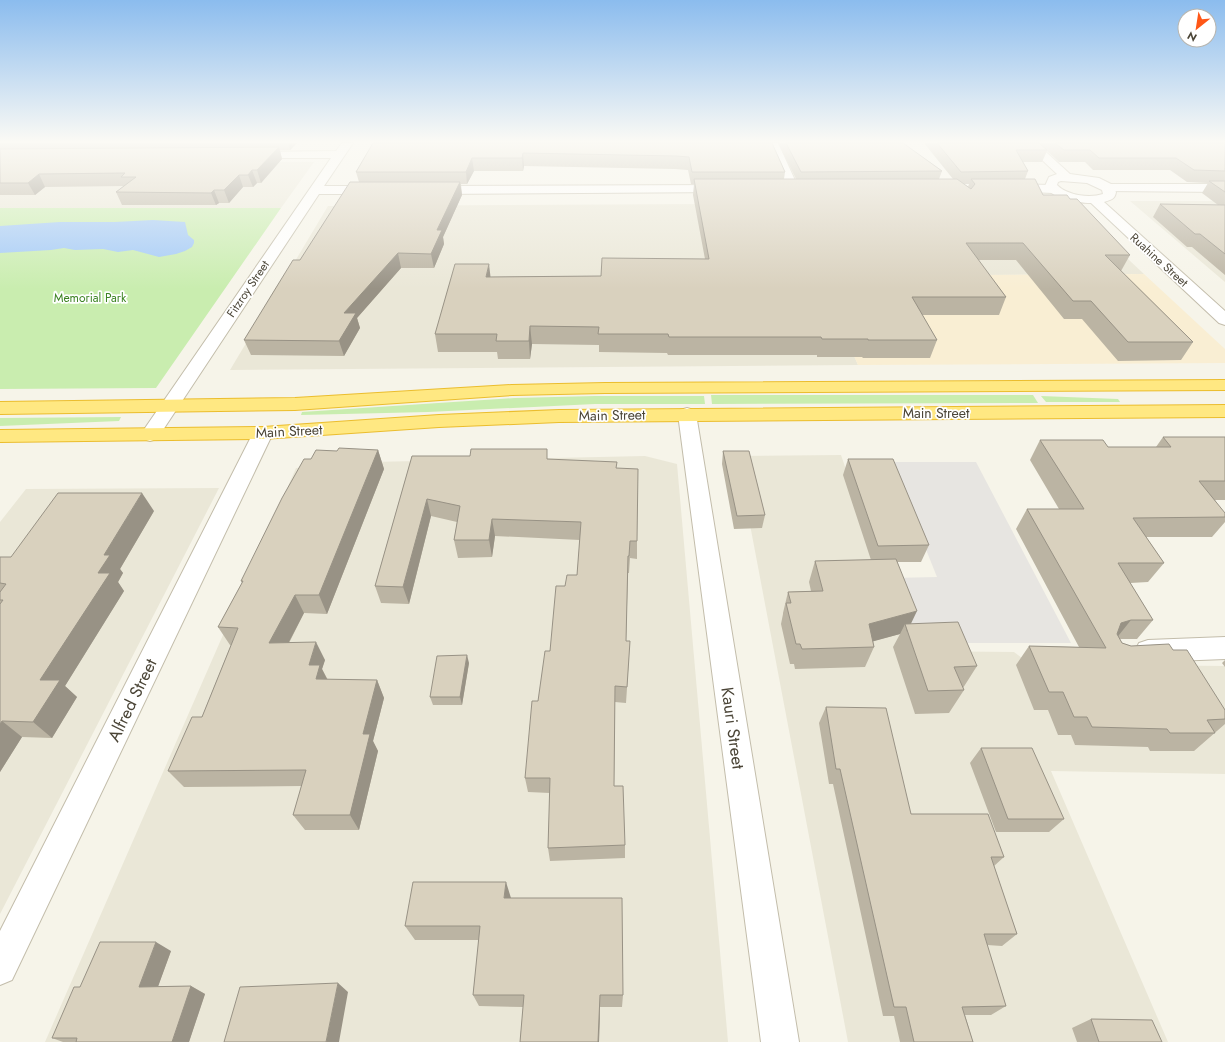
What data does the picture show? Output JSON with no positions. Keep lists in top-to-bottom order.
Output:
{
  "streets": {
    "highway": ["Main Street"],
    "street": [
      "Ruahine Street",
      "Fitzroy Street",
      "Alfred Street",
      "Kauri Street"
    ]
  },
  "crossings": [
    ["Fitzroy Street", "Main Street"],
    ["Main Street", "Alfred Street"],
    ["Main Street", "Kauri Street"]
  ],
  "parks": ["Memorial Park"],
  "north": "bottom left"
}
